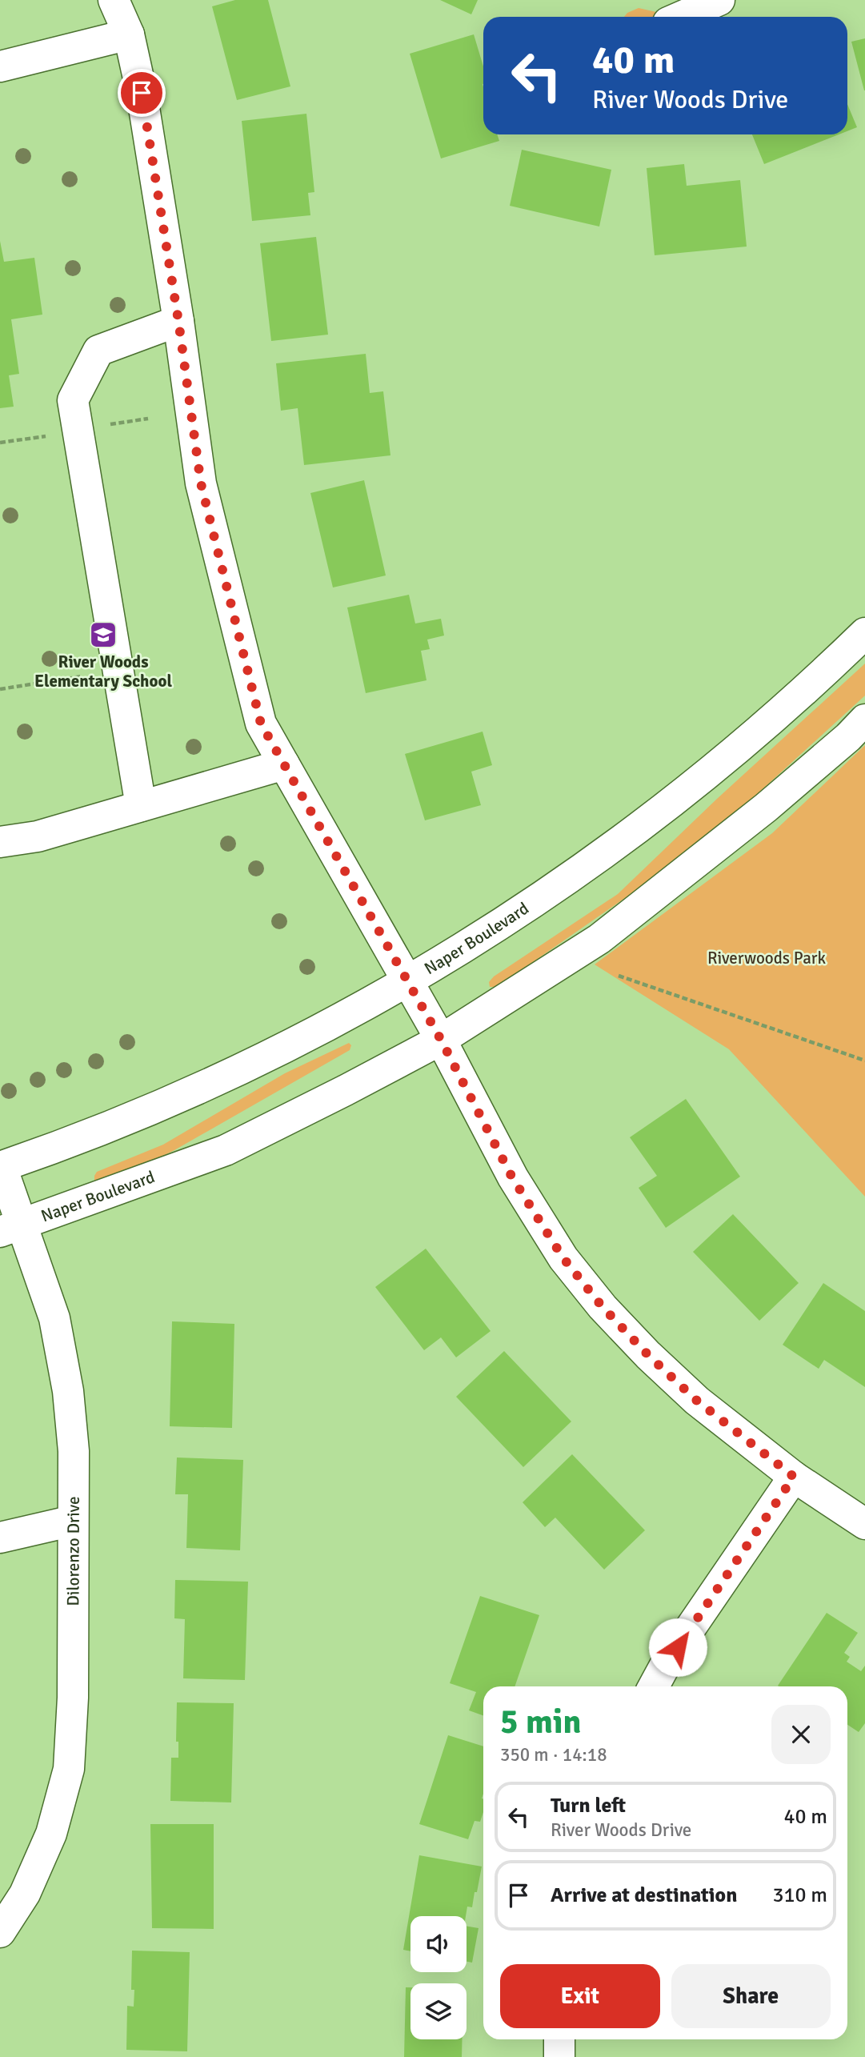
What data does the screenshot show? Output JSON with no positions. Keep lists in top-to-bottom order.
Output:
{
  "streets": {
    "street": ["Naper Boulevard", "Dilorenzo Drive"]
  },
  "crossings": [
    ["Naper Boulevard", "Dilorenzo Drive"]
  ],
  "parks": ["Riverwoods Park"],
  "places": {
    "school or university": ["River Woods Elementary School"]
  },
  "page": {
    "turn": ["40 m", "River Woods Drive"],
    "heading": ["5 min", "350 m · 14:18"],
    "list": [
      {
        "name": "Turn left",
        "note": "River Woods Drive",
        "value": "40 m"
      },
      {
        "name": "Arrive at destination",
        "value": "310 m"
      }
    ],
    "buttons": ["Exit", "Share"]
  }
}
